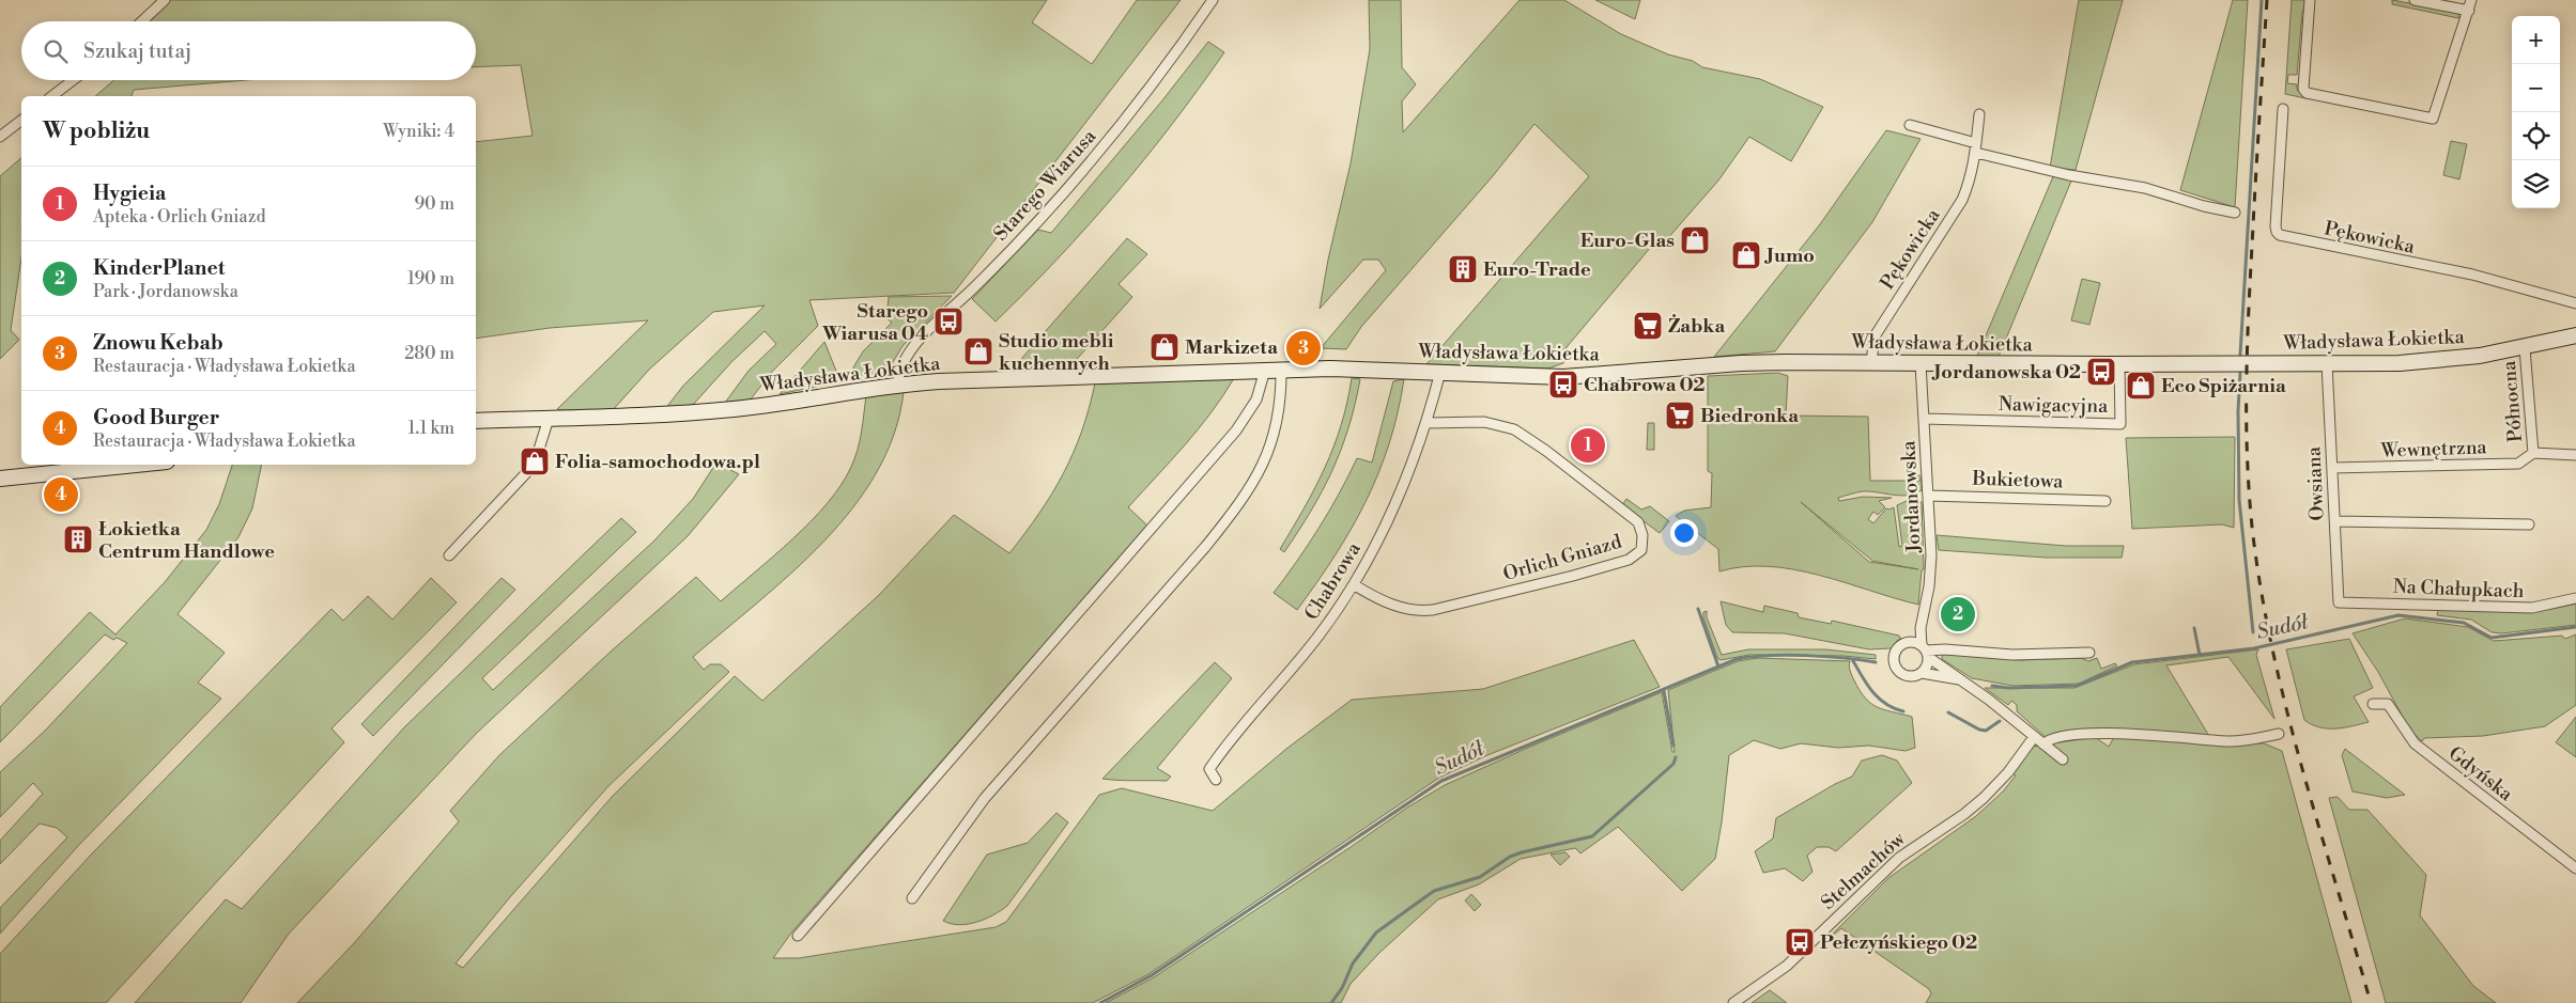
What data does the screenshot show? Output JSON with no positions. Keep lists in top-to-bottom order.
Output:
{
  "streets": {
    "street": [
      "Starego Wiarusa",
      "Pękowicka",
      "Władysława Łokietka",
      "Północna",
      "Nawigacyjna",
      "Wewnętrzna",
      "Bukietowa",
      "Owsiana",
      "Jordanowska",
      "Orlich Gniazd",
      "Chabrowa",
      "Na Chałupkach",
      "Gdyńska",
      "Stelmachów"
    ]
  },
  "crossings": [
    ["Starego Wiarusa", "Władysława Łokietka"],
    ["Pękowicka", "Władysława Łokietka"],
    ["Władysława Łokietka", "Północna"],
    ["Władysława Łokietka", "Nawigacyjna"],
    ["Władysława Łokietka", "Owsiana"],
    ["Władysława Łokietka", "Jordanowska"],
    ["Władysława Łokietka", "Chabrowa"],
    ["Północna", "Wewnętrzna"],
    ["Nawigacyjna", "Jordanowska"],
    ["Wewnętrzna", "Owsiana"],
    ["Bukietowa", "Jordanowska"],
    ["Owsiana", "Na Chałupkach"],
    ["Orlich Gniazd", "Chabrowa"]
  ],
  "water": ["Sudół"],
  "places": {
    "shop": [
      "Euro-Glas",
      "Jumo",
      "Markizeta",
      "Studio mebli kuchennych",
      "Eco Spiżarnia",
      "Folia-samochodowa.pl"
    ],
    "building": ["Euro-Trade", "Łokietka Centrum Handlowe"],
    "bus stop": [
      "Starego Wiarusa 04",
      "Jordanowska 02",
      "Chabrowa 02",
      "Pełczyńskiego 02"
    ],
    "supermarket": ["Żabka", "Biedronka"]
  },
  "page": {
    "map_buttons": ["+", "−"],
    "search": "Szukaj tutaj",
    "heading": ["W pobliżu", "Wyniki: 4"],
    "list": [
      {
        "mark": "1",
        "name": "Hygieia",
        "note": "Apteka · Orlich Gniazd",
        "value": "90 m"
      },
      {
        "mark": "2",
        "name": "KinderPlanet",
        "note": "Park · Jordanowska",
        "value": "190 m"
      },
      {
        "mark": "3",
        "name": "Znowu Kebab",
        "note": "Restauracja · Władysława Łokietka",
        "value": "280 m"
      },
      {
        "mark": "4",
        "name": "Good Burger",
        "note": "Restauracja · Władysława Łokietka",
        "value": "1.1 km"
      }
    ],
    "pins": [
      "3",
      "1",
      "4",
      "2"
    ]
  }
}
